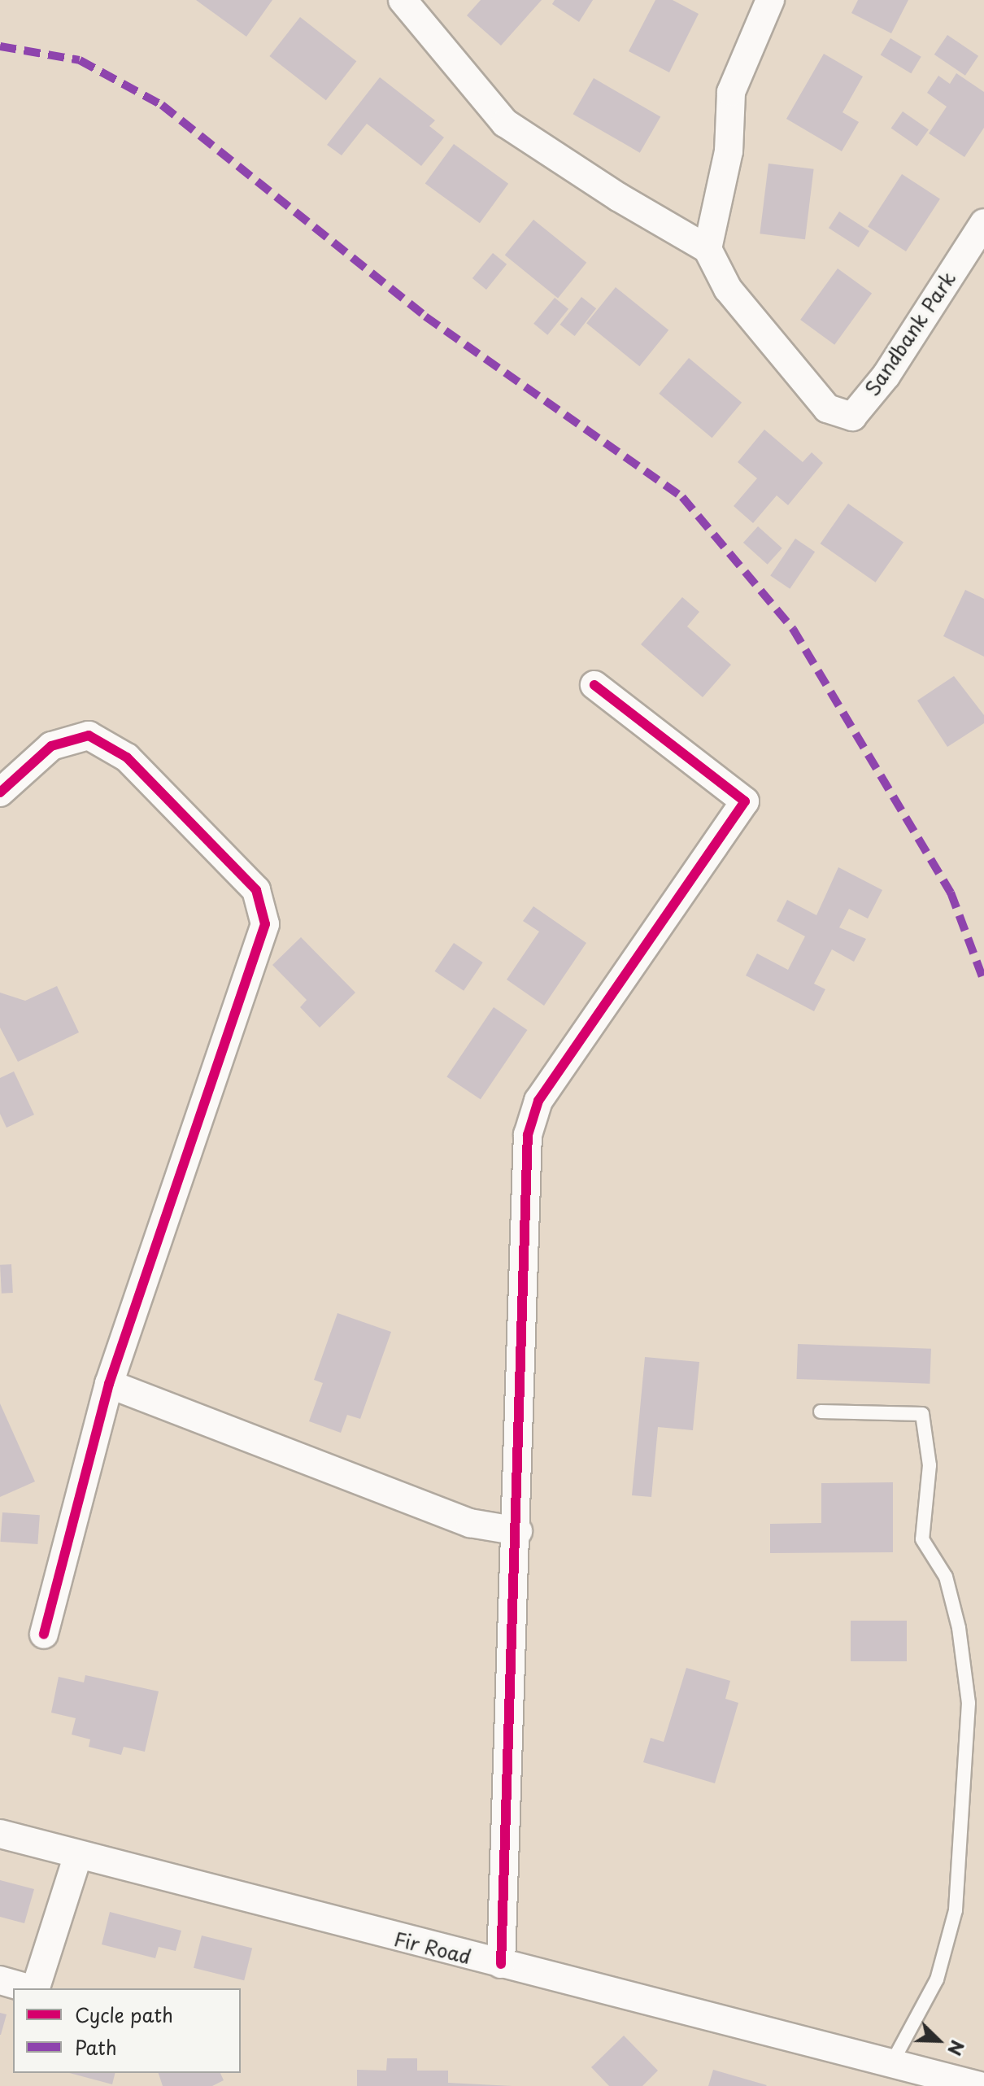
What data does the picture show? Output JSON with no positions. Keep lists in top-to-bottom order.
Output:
{
  "streets": {
    "street": ["Sandbank Park", "Fir Road"]
  },
  "legend": ["Cycle path", "Path"],
  "north": "bottom right"
}
